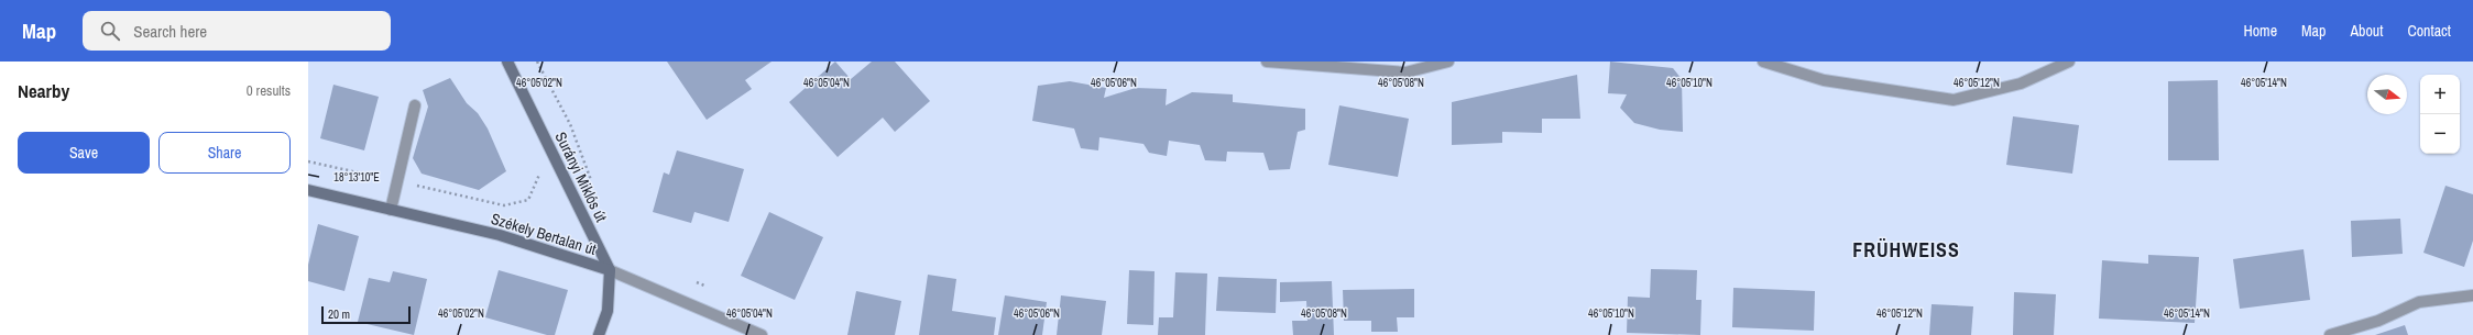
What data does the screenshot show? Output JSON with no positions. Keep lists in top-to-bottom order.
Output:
{
  "streets": {
    "street": ["Surányi Miklós út", "Székely Bertalan út"]
  },
  "crossings": [
    ["Surányi Miklós út", "Székely Bertalan út"]
  ],
  "districts": ["FRÜHWEISS"],
  "scale_bar": "20 m",
  "north": "right",
  "page": {
    "header": "Map",
    "search": "Search here",
    "nav": [
      "Home",
      "Map",
      "About",
      "Contact"
    ],
    "heading": ["Nearby", "0 results"],
    "map_buttons": ["+", "−"],
    "buttons": ["Save", "Share"],
    "scale": "20 m"
  },
  "coordinates": [
    "46°05'02\"N",
    "46°05'04\"N",
    "46°05'06\"N",
    "46°05'08\"N",
    "46°05'10\"N",
    "46°05'12\"N",
    "46°05'14\"N",
    "18°13'10\"E"
  ]
}
